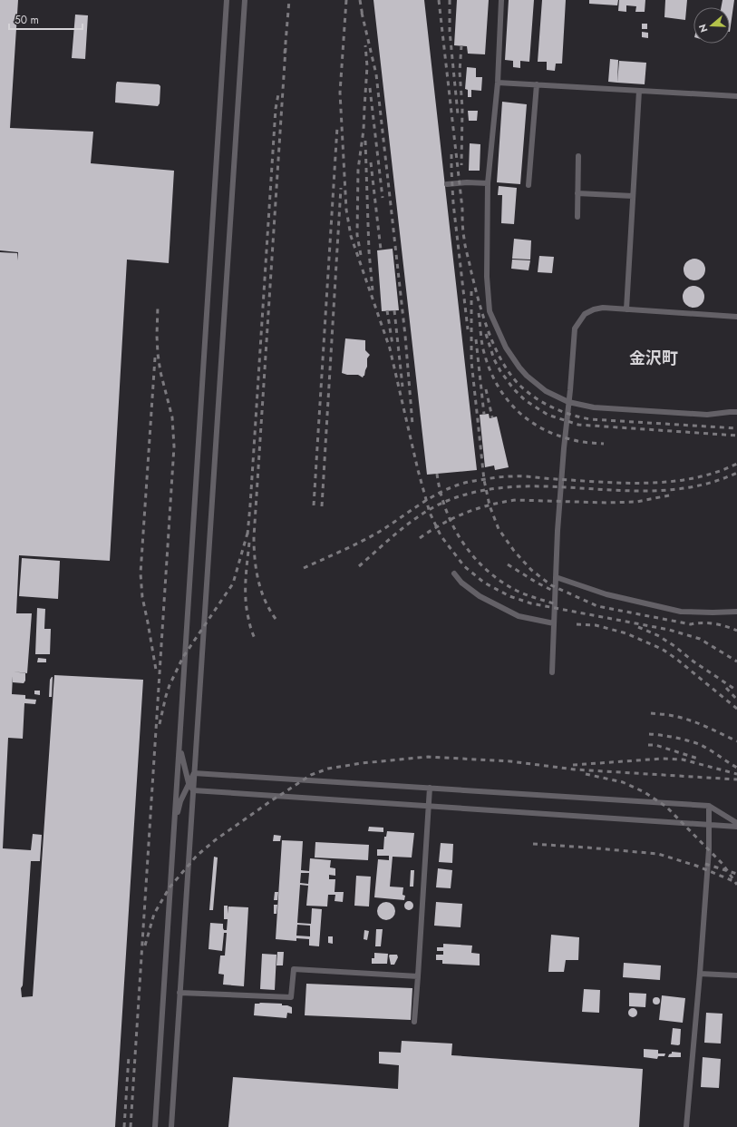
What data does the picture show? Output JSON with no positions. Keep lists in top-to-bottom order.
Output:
{
  "districts": ["金沢町"],
  "scale_bar": "50 m",
  "north": "left"
}
